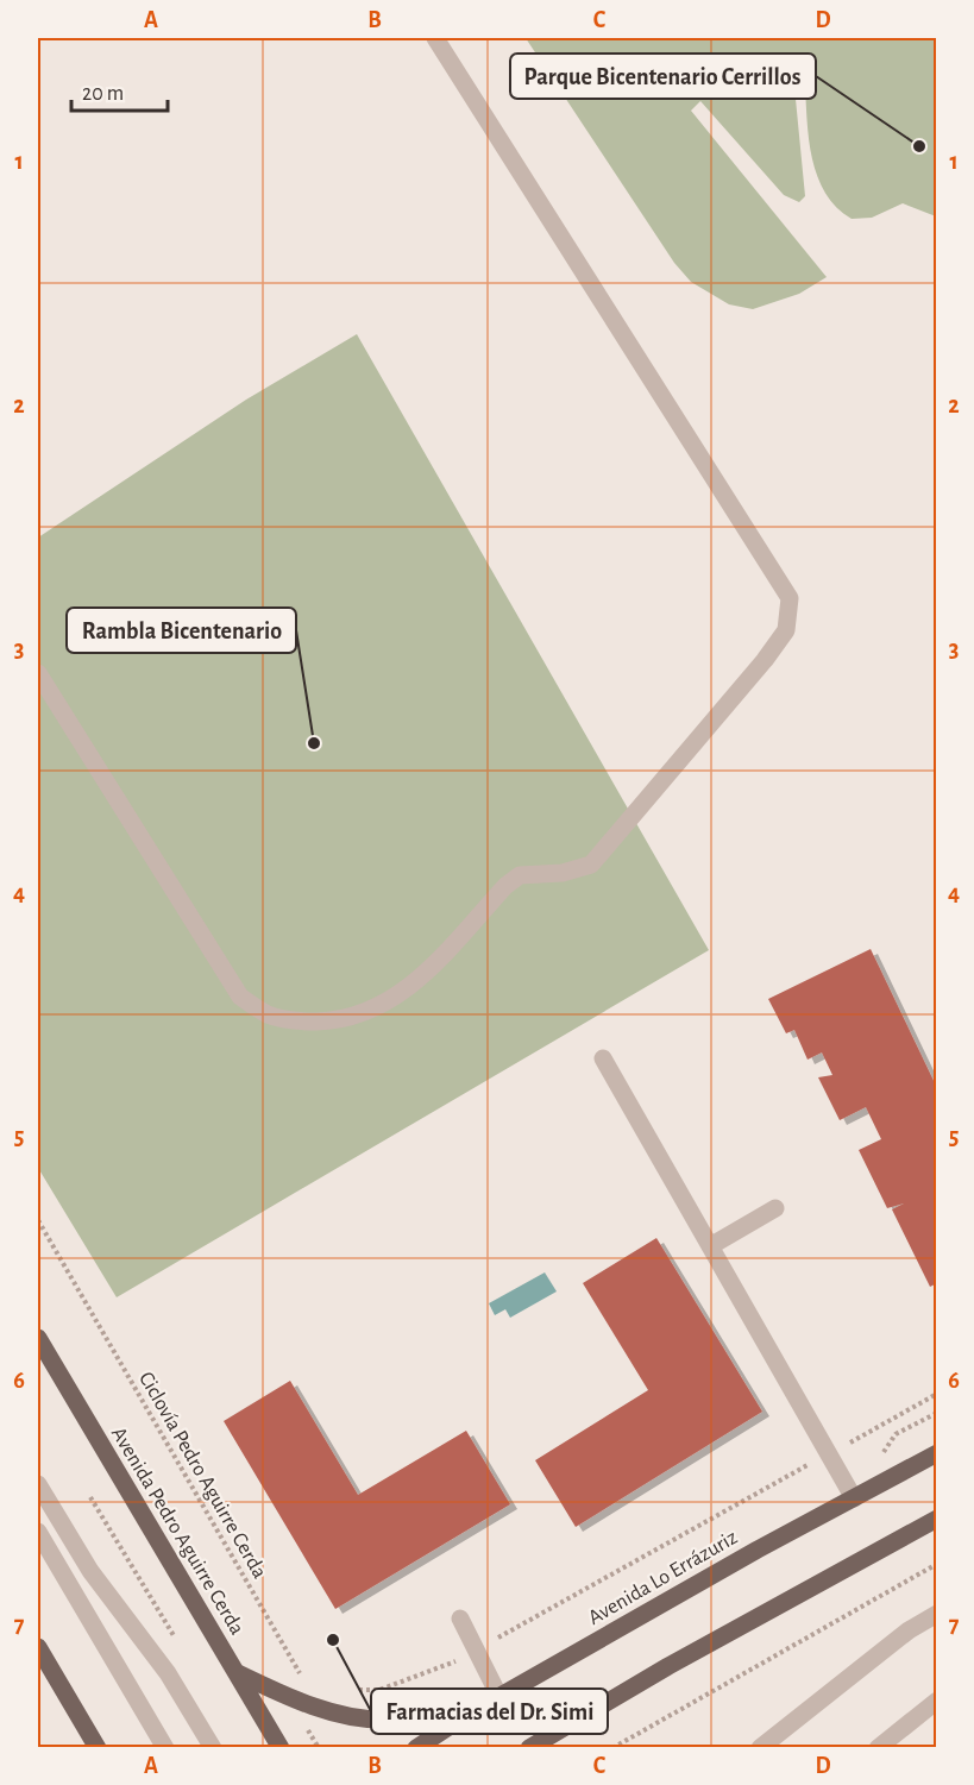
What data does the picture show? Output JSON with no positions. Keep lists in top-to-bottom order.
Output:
{
  "streets": {
    "main road": ["Avenida Pedro Aguirre Cerda", "Avenida Lo Errázuriz"],
    "path": ["Ciclovía Pedro Aguirre Cerda"]
  },
  "places": ["Parque Bicentenario Cerrillos", "Rambla Bicentenario", "Farmacias del Dr. Simi"],
  "scale_bar": "20 m",
  "grid": {
    "columns": [
      "A",
      "B",
      "C",
      "D"
    ],
    "rows": [
      "1",
      "2",
      "3",
      "4",
      "5",
      "6",
      "7"
    ]
  }
}
